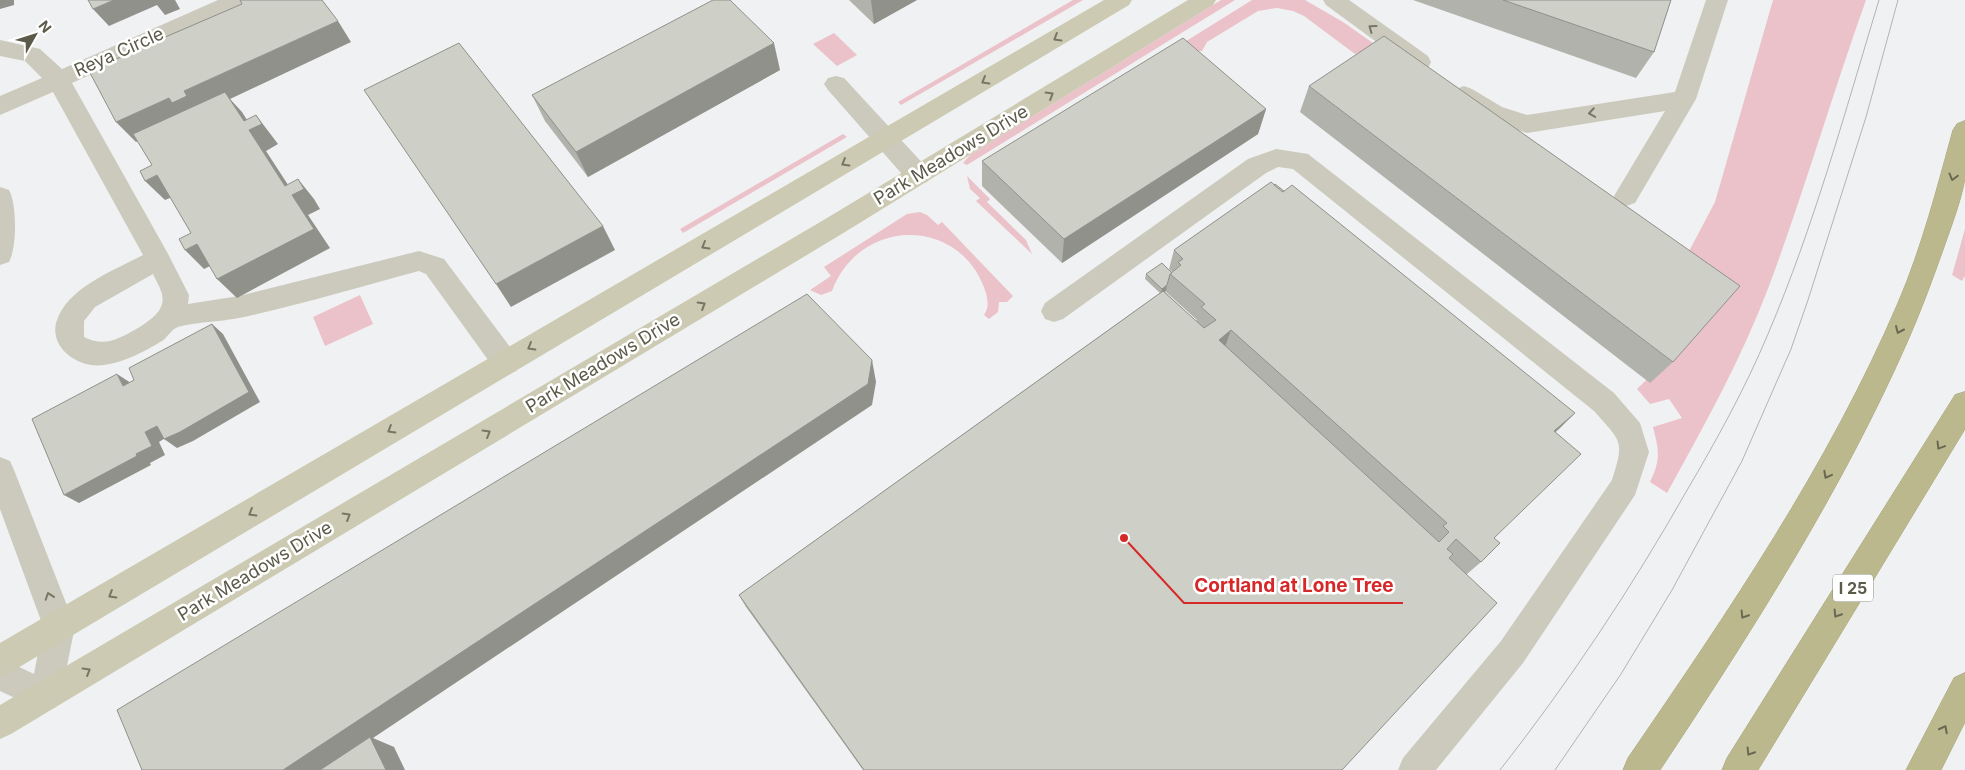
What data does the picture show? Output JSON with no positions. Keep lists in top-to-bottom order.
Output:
{
  "streets": {
    "highway": ["I 25"],
    "main road": ["Park Meadows Drive"],
    "lane": ["Reya Circle"]
  },
  "places": ["Cortland at Lone Tree"],
  "north": "top right"
}
